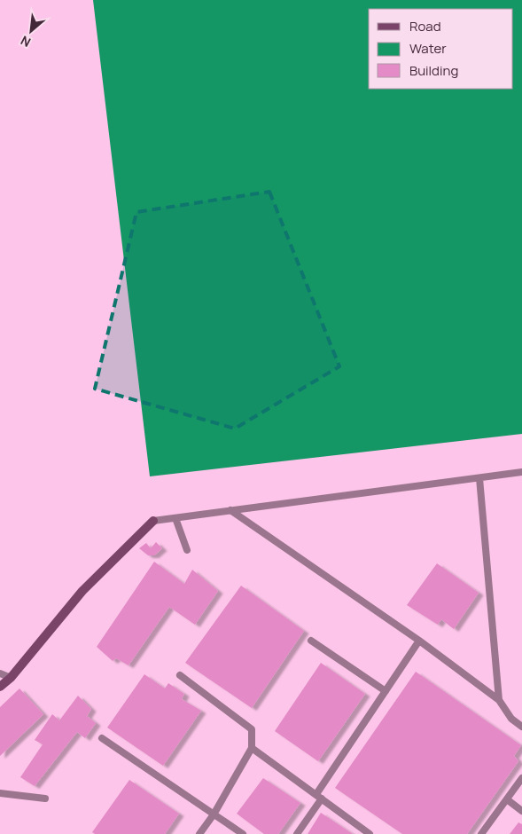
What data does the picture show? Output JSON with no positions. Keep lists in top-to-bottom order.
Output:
{
  "legend": ["Road", "Water", "Building"],
  "north": "bottom left"
}
